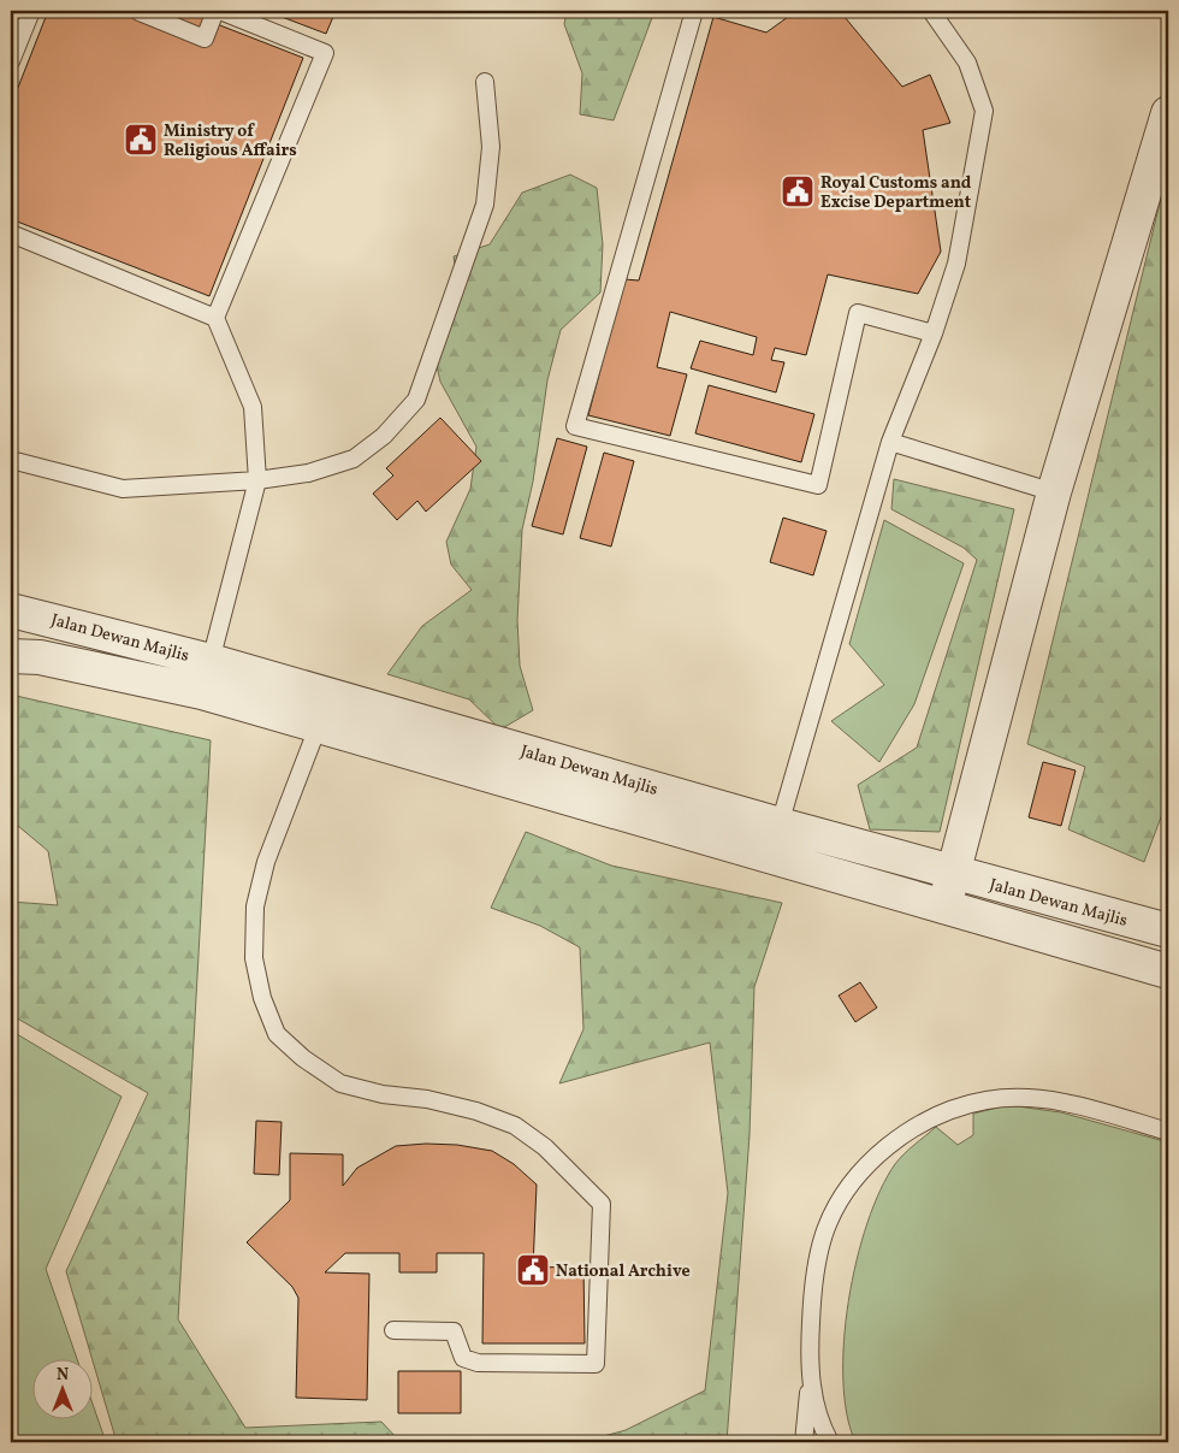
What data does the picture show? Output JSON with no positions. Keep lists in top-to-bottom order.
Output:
{
  "streets": {
    "street": ["Jalan Dewan Majlis"]
  },
  "places": {
    "public building": ["Ministry of Religious Affairs", "Royal Customs and Excise Department", "National Archive"]
  },
  "north": "top"
}
